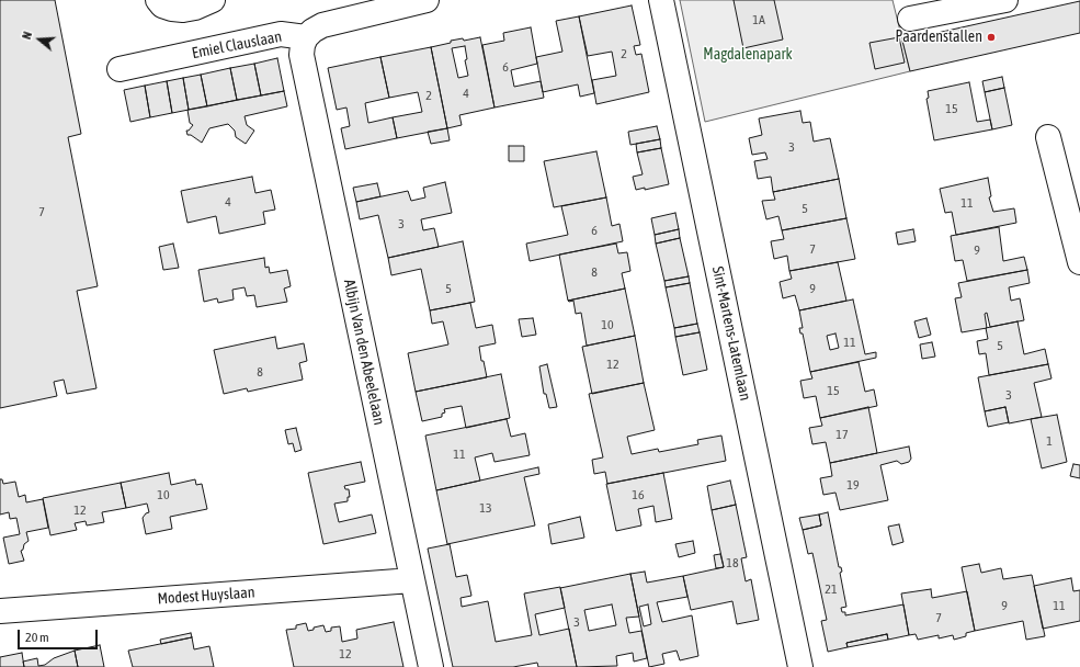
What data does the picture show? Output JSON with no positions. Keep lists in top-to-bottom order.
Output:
{
  "streets": {
    "street": [
      "Emiel Clauslaan",
      "Sint-Martens-Latemlaan",
      "Albijn Van den Abeelelaan",
      "Modest Huyslaan"
    ]
  },
  "crossings": [
    ["Emiel Clauslaan", "Albijn Van den Abeelelaan"],
    ["Albijn Van den Abeelelaan", "Modest Huyslaan"]
  ],
  "parks": ["Magdalenapark"],
  "places": ["Paardenstallen"],
  "house_numbers": [
    "1A",
    "2",
    "6",
    "4",
    "2",
    "15",
    "3",
    "4",
    "11",
    "5",
    "7",
    "3",
    "6",
    "7",
    "9",
    "8",
    "5",
    "9",
    "10",
    "11",
    "5",
    "12",
    "8",
    "15",
    "3",
    "17",
    "1",
    "11",
    "19",
    "10",
    "16",
    "13",
    "12",
    "18",
    "21",
    "9",
    "11",
    "7",
    "3",
    "12"
  ],
  "scale_bar": "20 m",
  "north": "left"
}
